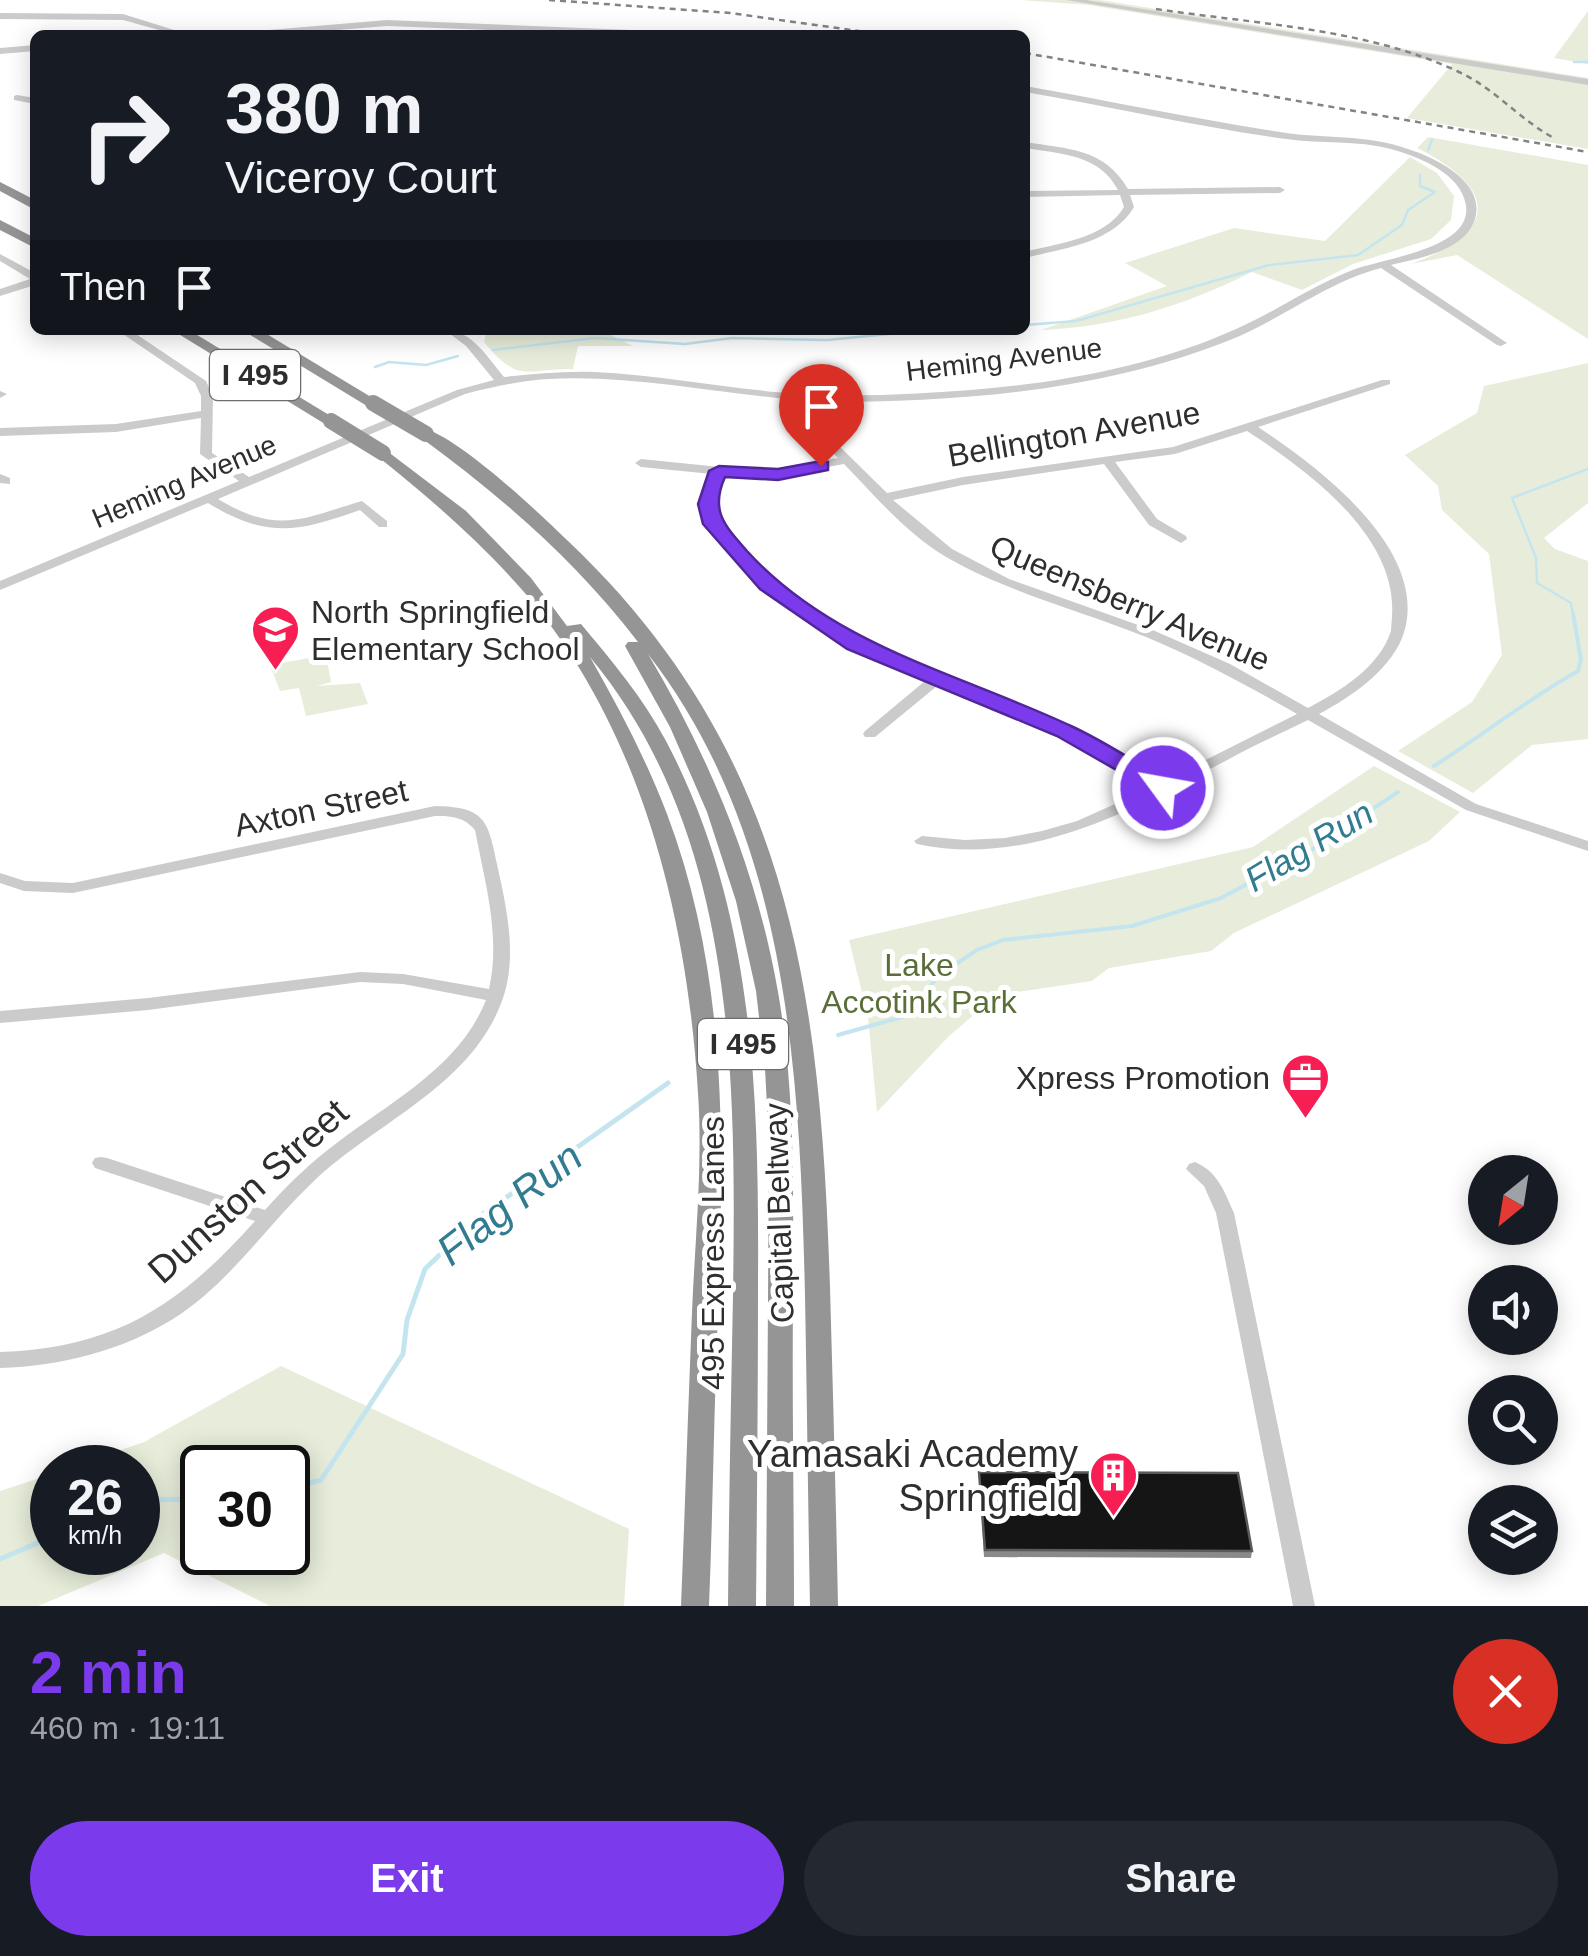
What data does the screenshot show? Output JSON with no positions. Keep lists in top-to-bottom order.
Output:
{
  "streets": {
    "highway": ["I 495", "Capital Beltway", "495 Express Lanes"],
    "street": [
      "Heming Avenue",
      "Bellington Avenue",
      "Queensberry Avenue",
      "Axton Street",
      "Dunston Street"
    ]
  },
  "crossings": [
    ["Heming Avenue", "Queensberry Avenue"],
    ["Bellington Avenue", "Queensberry Avenue"],
    ["Axton Street", "Dunston Street"],
    ["Capital Beltway", "495 Express Lanes"]
  ],
  "water": ["Flag Run"],
  "parks": ["Lake Accotink Park"],
  "places": {
    "school or university": ["North Springfield Elementary School"],
    "office": ["Xpress Promotion"],
    "building": ["Yamasaki Academy Springfield"]
  },
  "north": "bottom left",
  "page": {
    "turn": ["380 m", "Viceroy Court"],
    "then": "Then",
    "speed": "26 km/h",
    "limit": "30",
    "heading": ["2 min", "460 m · 19:11"],
    "buttons": ["Exit", "Share"]
  }
}
